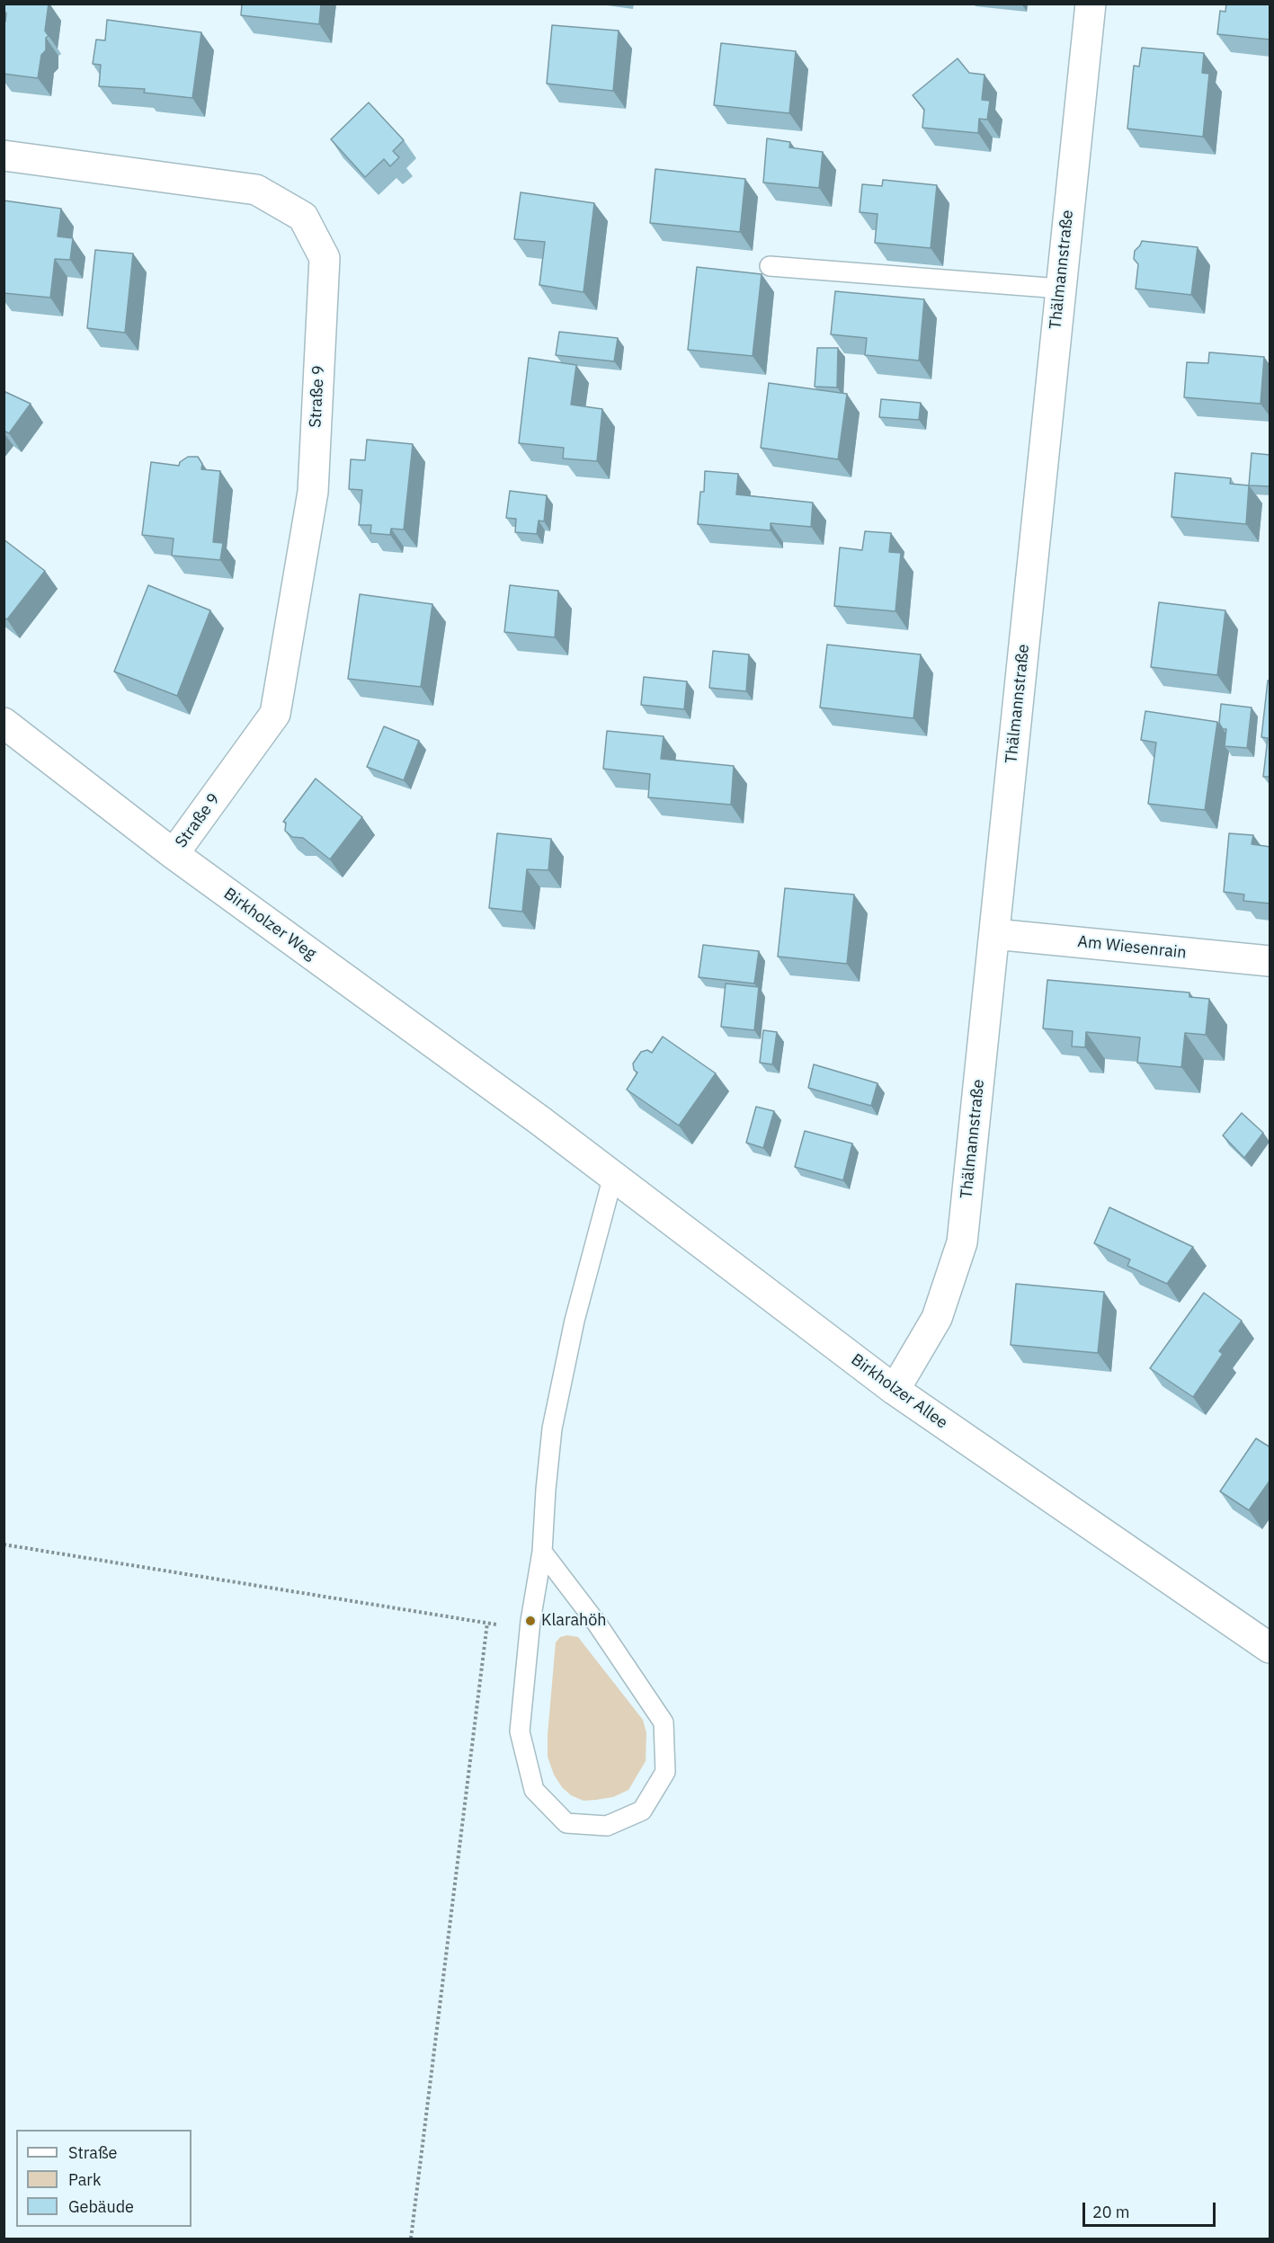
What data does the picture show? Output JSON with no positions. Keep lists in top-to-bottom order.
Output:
{
  "streets": {
    "street": [
      "Thälmannstraße",
      "Straße 9",
      "Birkholzer Weg",
      "Am Wiesenrain",
      "Birkholzer Allee"
    ]
  },
  "crossings": [
    ["Thälmannstraße", "Am Wiesenrain"],
    ["Thälmannstraße", "Birkholzer Allee"],
    ["Straße 9", "Birkholzer Weg"],
    ["Birkholzer Weg", "Birkholzer Allee"]
  ],
  "places": ["Klarahöh"],
  "legend": ["Straße", "Park", "Gebäude"],
  "scale_bar": "20 m"
}
